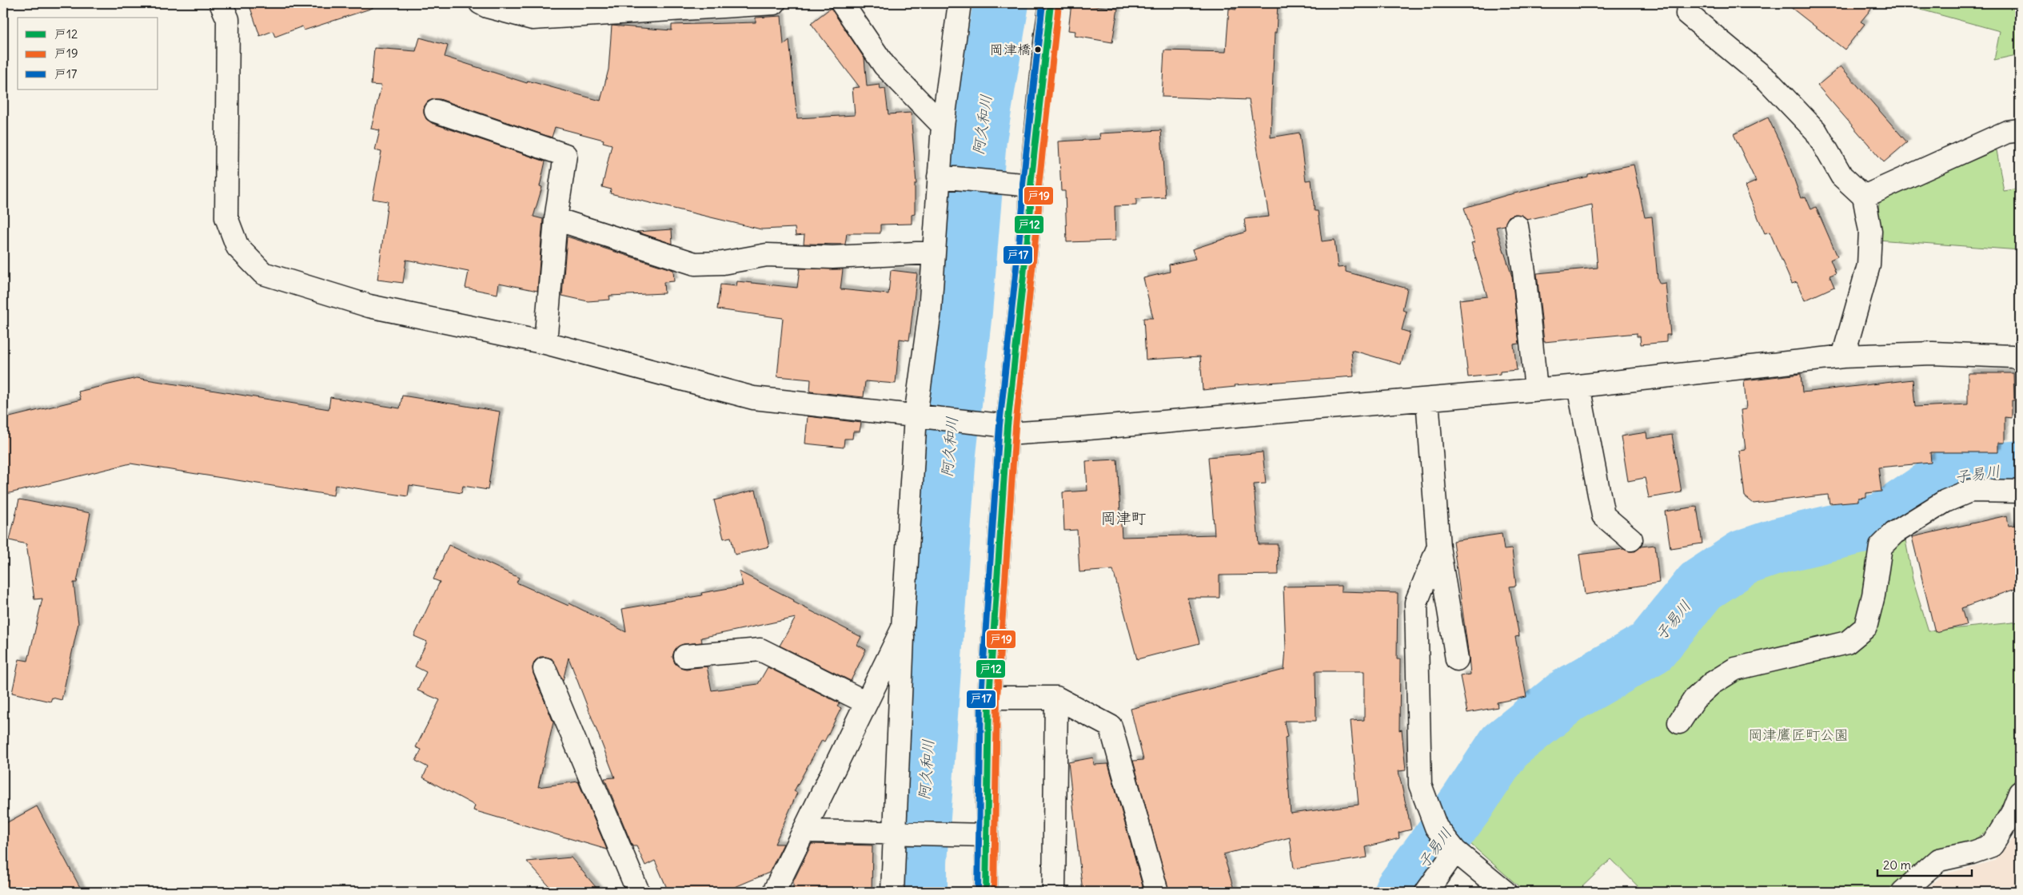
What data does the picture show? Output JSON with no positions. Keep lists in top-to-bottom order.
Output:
{
  "districts": ["岡津町"],
  "water": ["阿久和川", "子易川"],
  "parks": ["岡津鷹匠町公園"],
  "places": ["岡津橋"],
  "lines": ["transit line 戸12", "transit line 戸17", "transit line 戸19"],
  "legend": ["戸12", "戸19", "戸17"],
  "scale_bar": "20 m"
}
